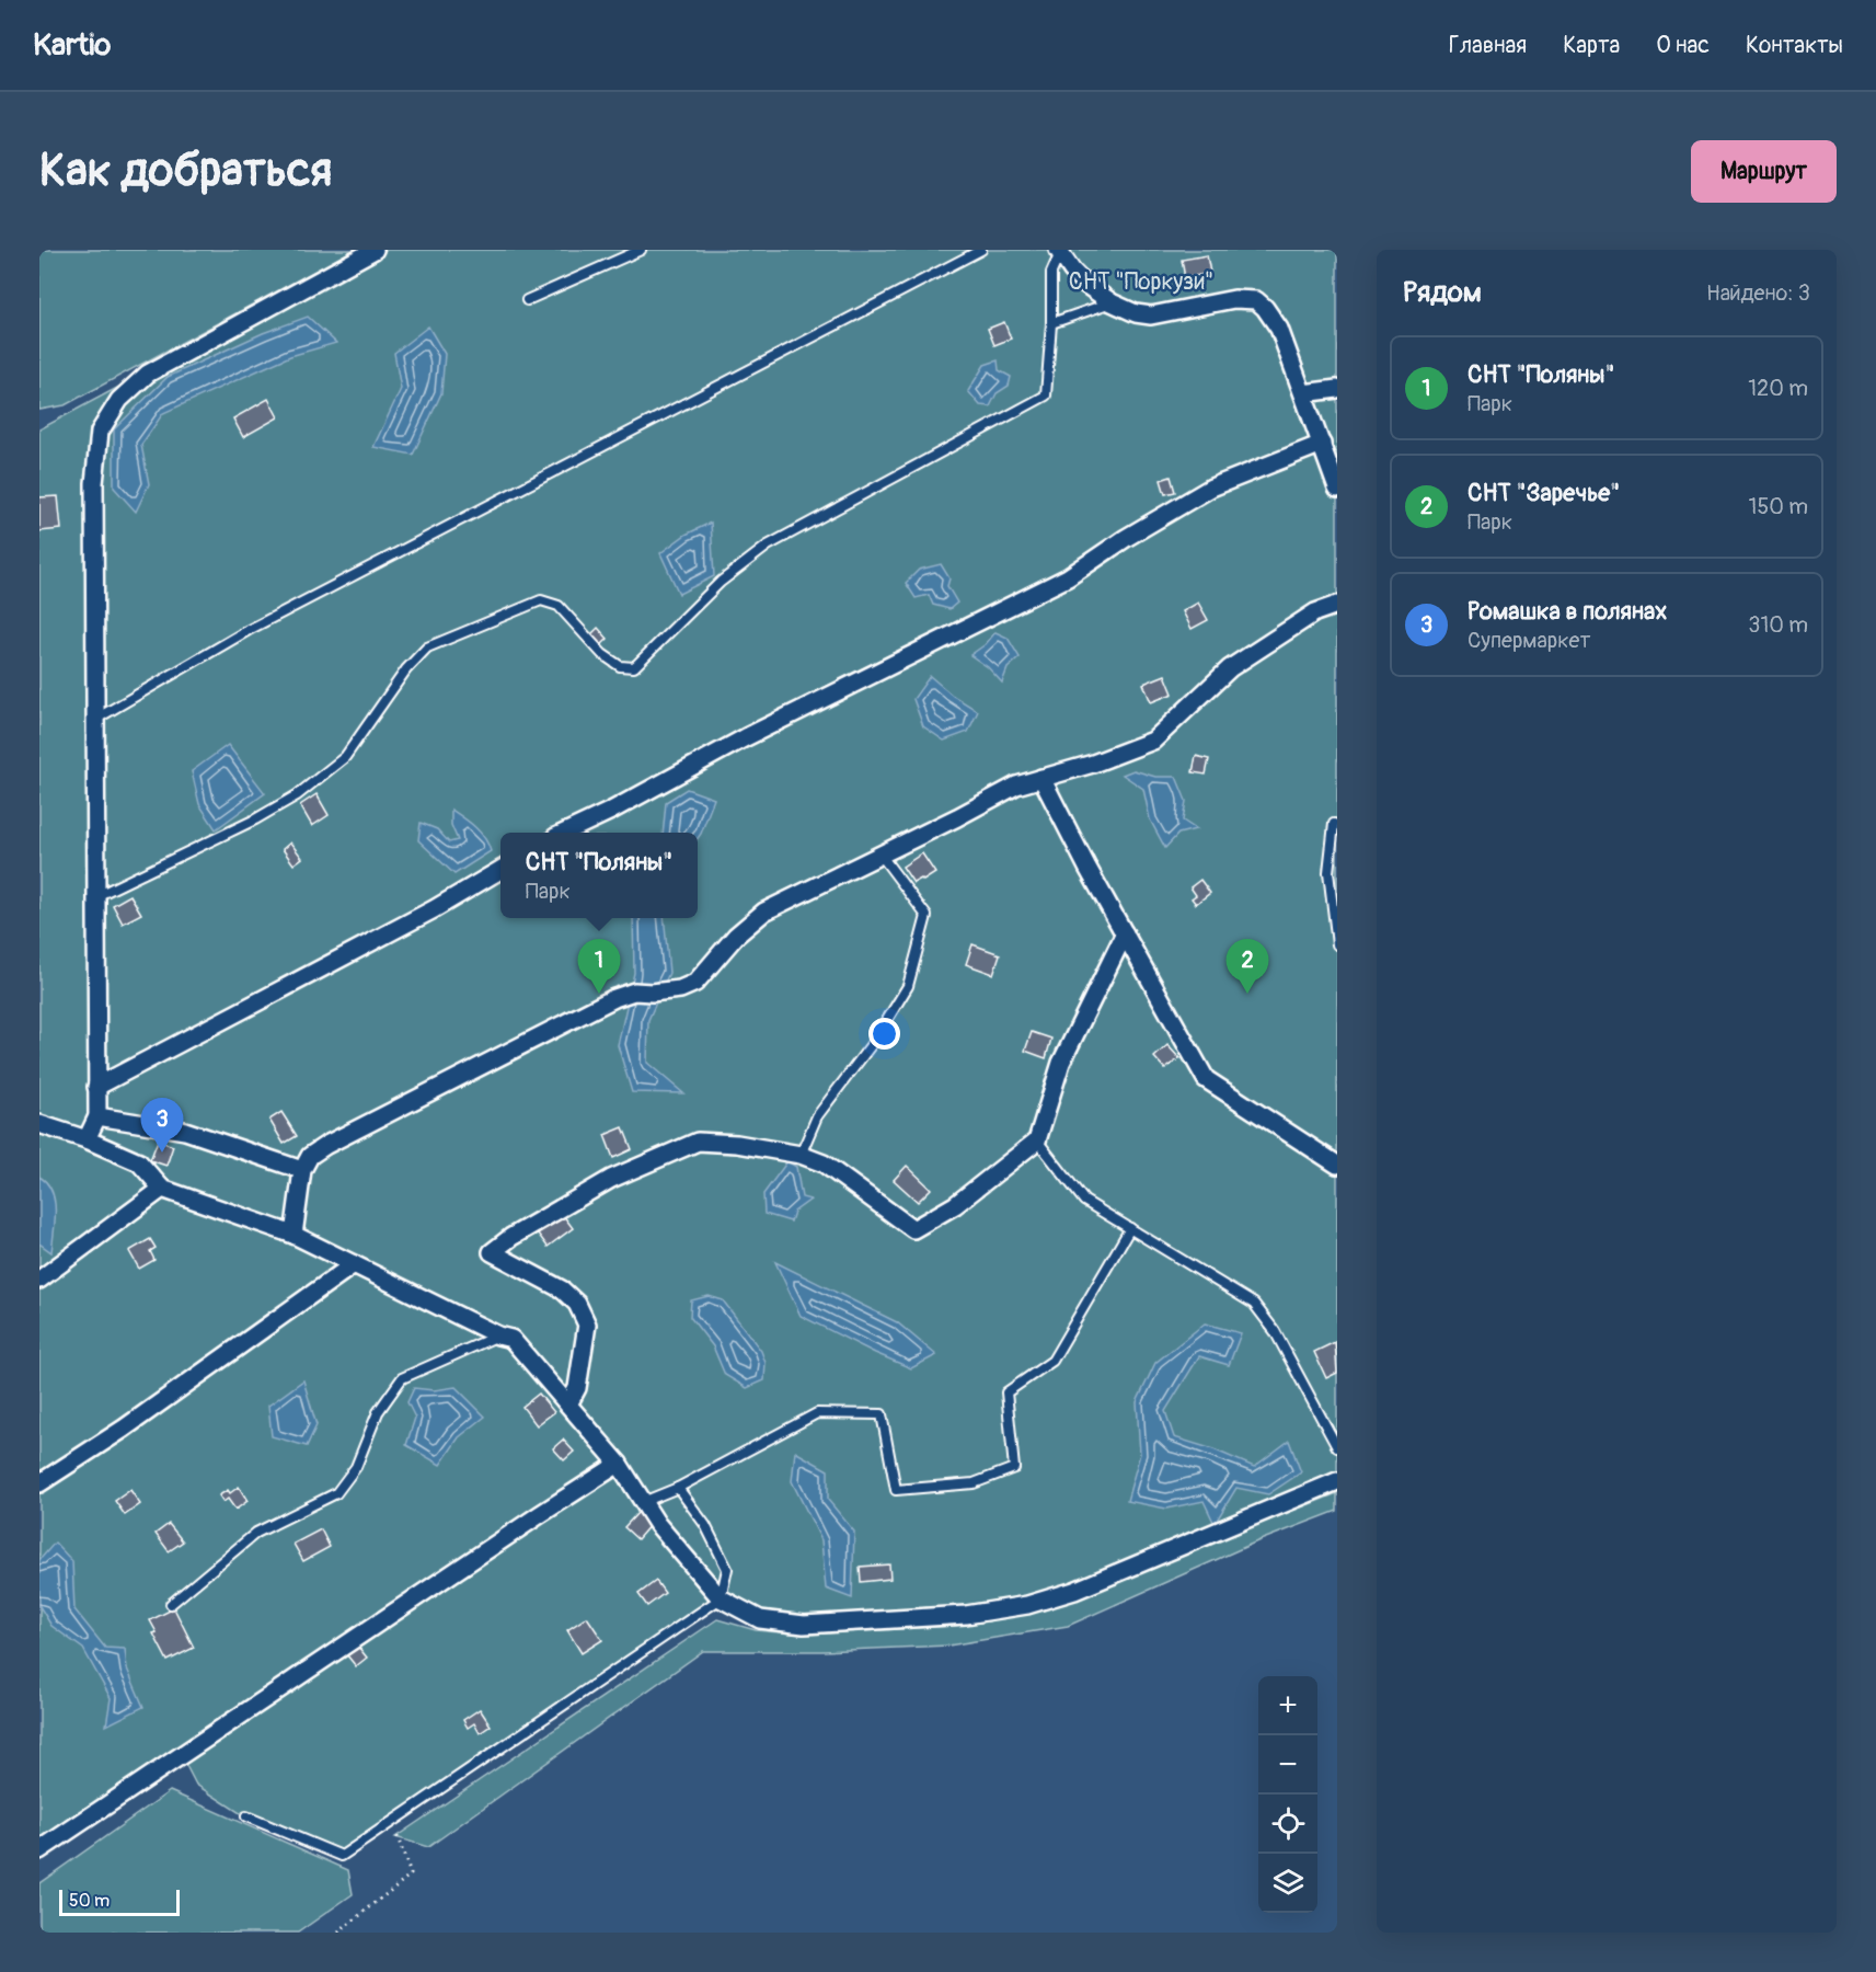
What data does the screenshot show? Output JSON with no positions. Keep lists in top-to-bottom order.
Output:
{
  "parks": ["СНТ \"Поркузи\""],
  "scale_bar": "50 m",
  "page": {
    "header": "Kartio",
    "nav": [
      "Главная",
      "Карта",
      "О нас",
      "Контакты"
    ],
    "buttons": "Маршрут",
    "title": "Как добраться",
    "heading": ["Рядом", "Найдено: 3"],
    "list": [
      {
        "mark": "1",
        "name": "СНТ \"Поляны\"",
        "note": "Парк",
        "value": "120 m"
      },
      {
        "mark": "2",
        "name": "СНТ \"Заречье\"",
        "note": "Парк",
        "value": "150 m"
      },
      {
        "mark": "3",
        "name": "Ромашка в полянах",
        "note": "Супермаркет",
        "value": "310 m"
      }
    ],
    "popup": ["СНТ \"Поляны\"", "Парк"],
    "pins": ["1", "2", "3"],
    "map_buttons": ["+", "−"],
    "scale": "50 m"
  }
}
